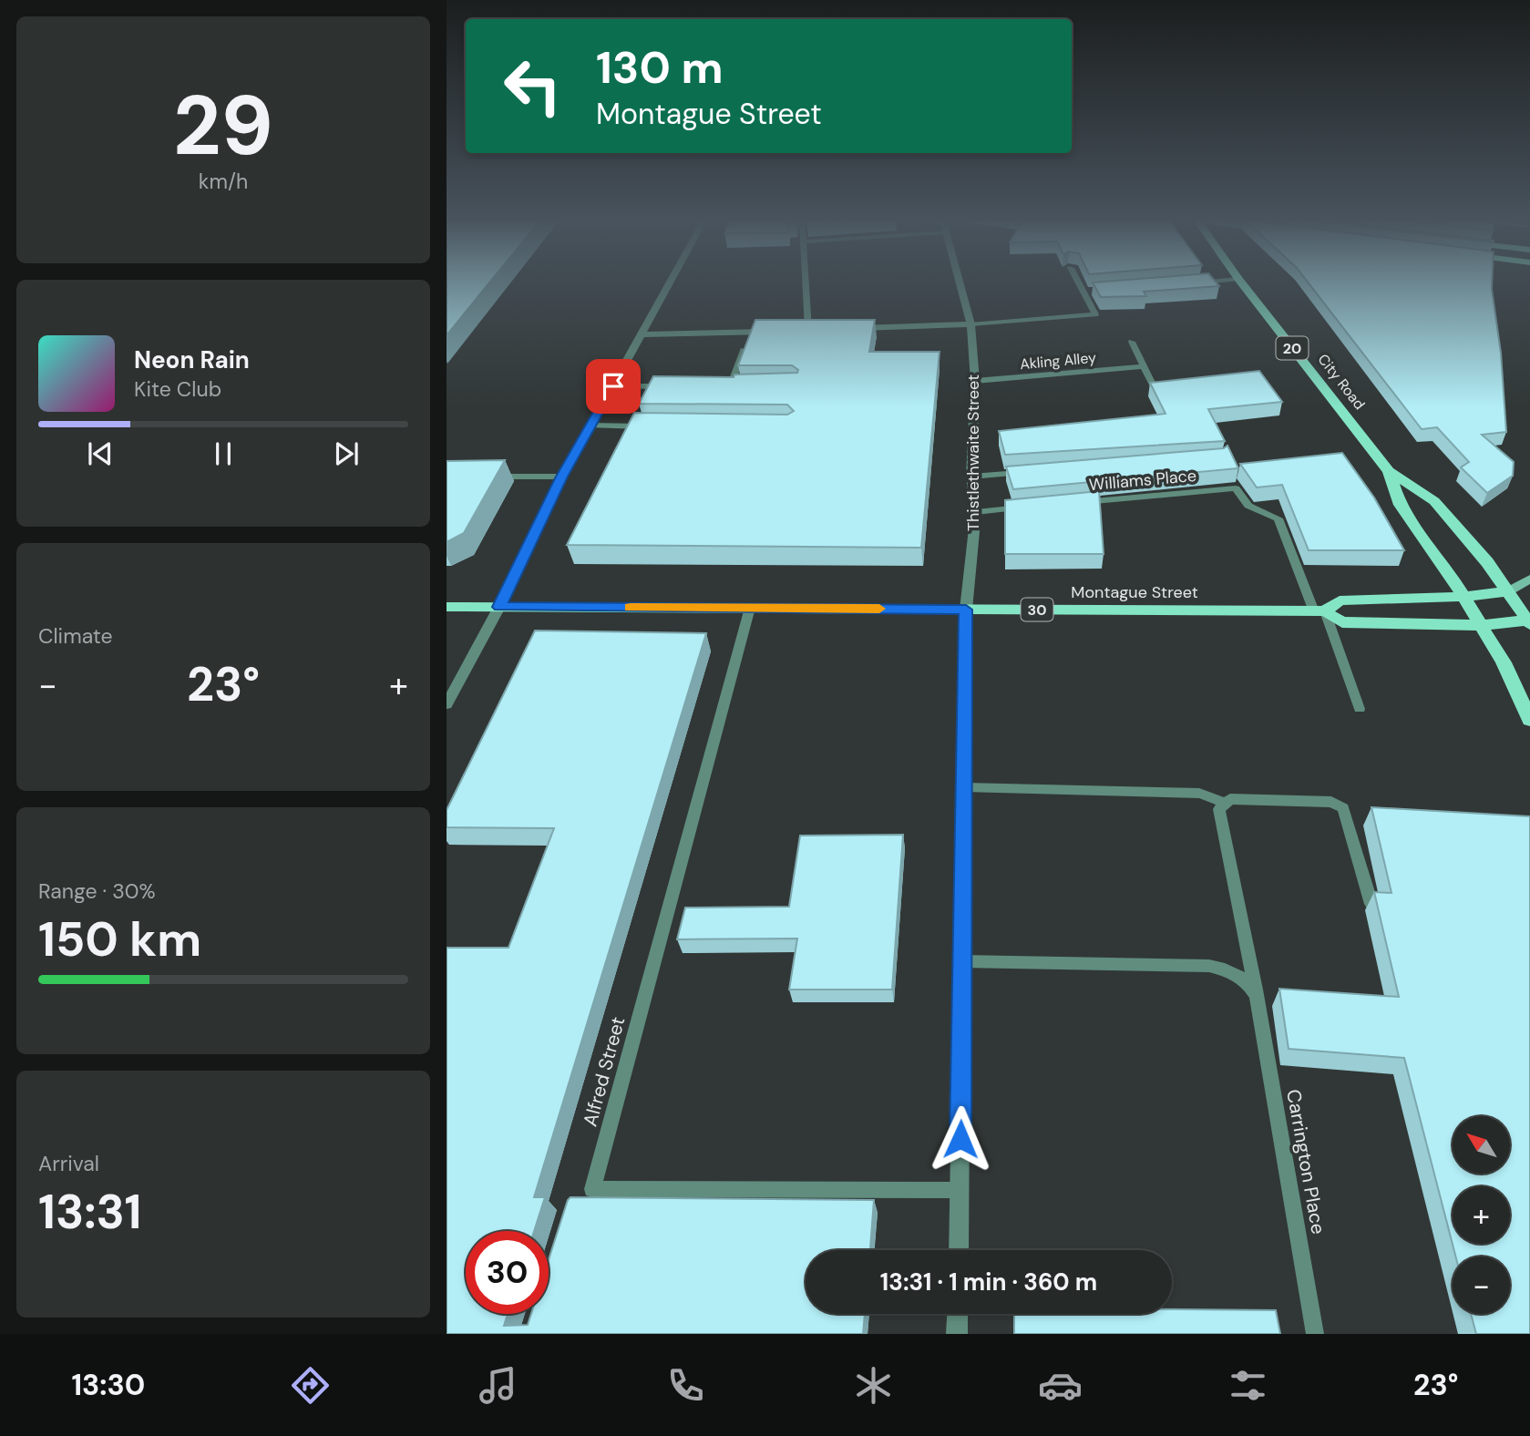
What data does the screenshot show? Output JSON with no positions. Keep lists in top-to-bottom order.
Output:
{
  "streets": {
    "main road": [
      "20",
      "City Road",
      "Montague Street",
      "30"
    ],
    "street": ["Thistlethwaite Street"],
    "lane": [
      "Akling Alley",
      "Williams Place",
      "Alfred Street",
      "Carrington Place"
    ]
  },
  "crossings": [
    ["Akling Alley", "Thistlethwaite Street"],
    ["City Road", "Montague Street"],
    ["Thistlethwaite Street", "Montague Street"],
    ["Williams Place", "Montague Street"],
    ["Montague Street", "Alfred Street"]
  ],
  "north": "top left",
  "page": {
    "tile": [
      ["29", "km/h"],
      "Climate",
      ["Range · 30%", "150 km"],
      ["Arrival", "13:31"]
    ],
    "turn": ["130 m", "Montague Street"],
    "song": ["Neon Rain", "Kite Club"],
    "heat": ["−", "23°", "+"],
    "map_buttons": ["+", "−"],
    "limit": "30",
    "trip": "13:31 · 1 min · 360 m",
    "tabs": ["13:30", "23°"]
  }
}
